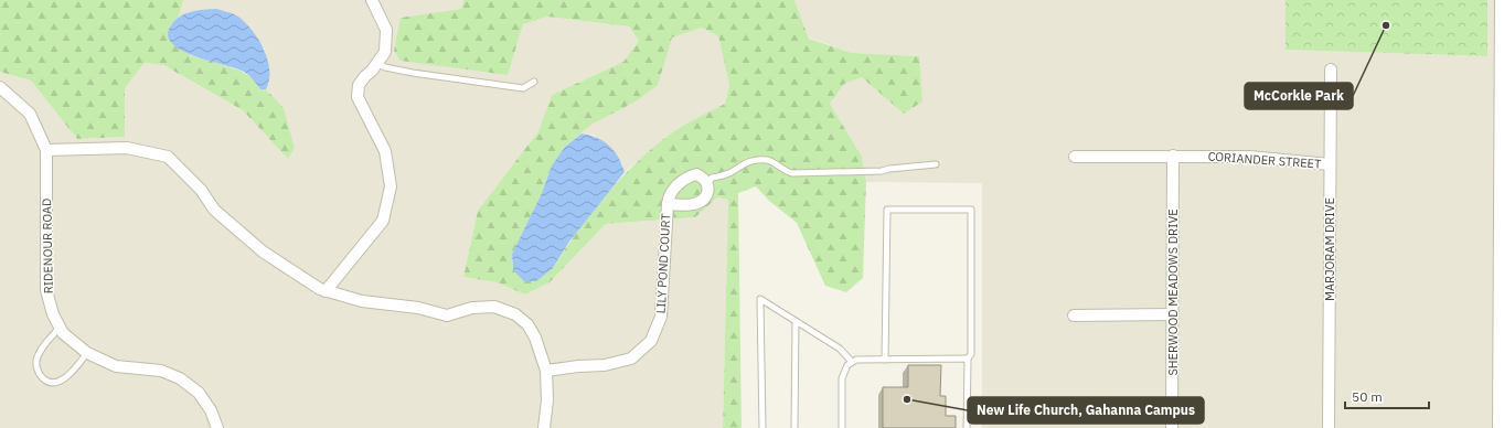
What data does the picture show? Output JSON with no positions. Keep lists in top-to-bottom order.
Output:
{
  "streets": {
    "street": [
      "CORIANDER STREET",
      "RIDENOUR ROAD",
      "MARJORAM DRIVE",
      "LILY POND COURT",
      "SHERWOOD MEADOWS DRIVE"
    ]
  },
  "crossings": [
    ["CORIANDER STREET", "MARJORAM DRIVE"],
    ["CORIANDER STREET", "SHERWOOD MEADOWS DRIVE"]
  ],
  "places": ["McCorkle Park", "New Life Church, Gahanna Campus"],
  "scale_bar": "50 m"
}
